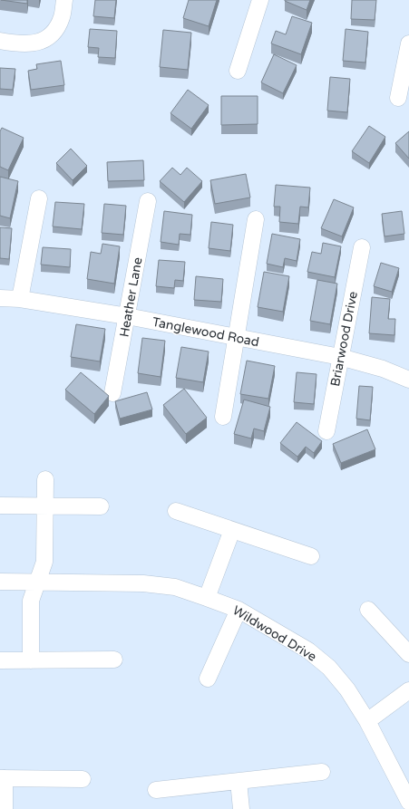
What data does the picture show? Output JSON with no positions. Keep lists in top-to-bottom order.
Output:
{
  "streets": {
    "street": [
      "Heather Lane",
      "Tanglewood Road",
      "Briarwood Drive",
      "Wildwood Drive"
    ]
  },
  "crossings": [
    ["Heather Lane", "Tanglewood Road"],
    ["Tanglewood Road", "Briarwood Drive"]
  ]
}
